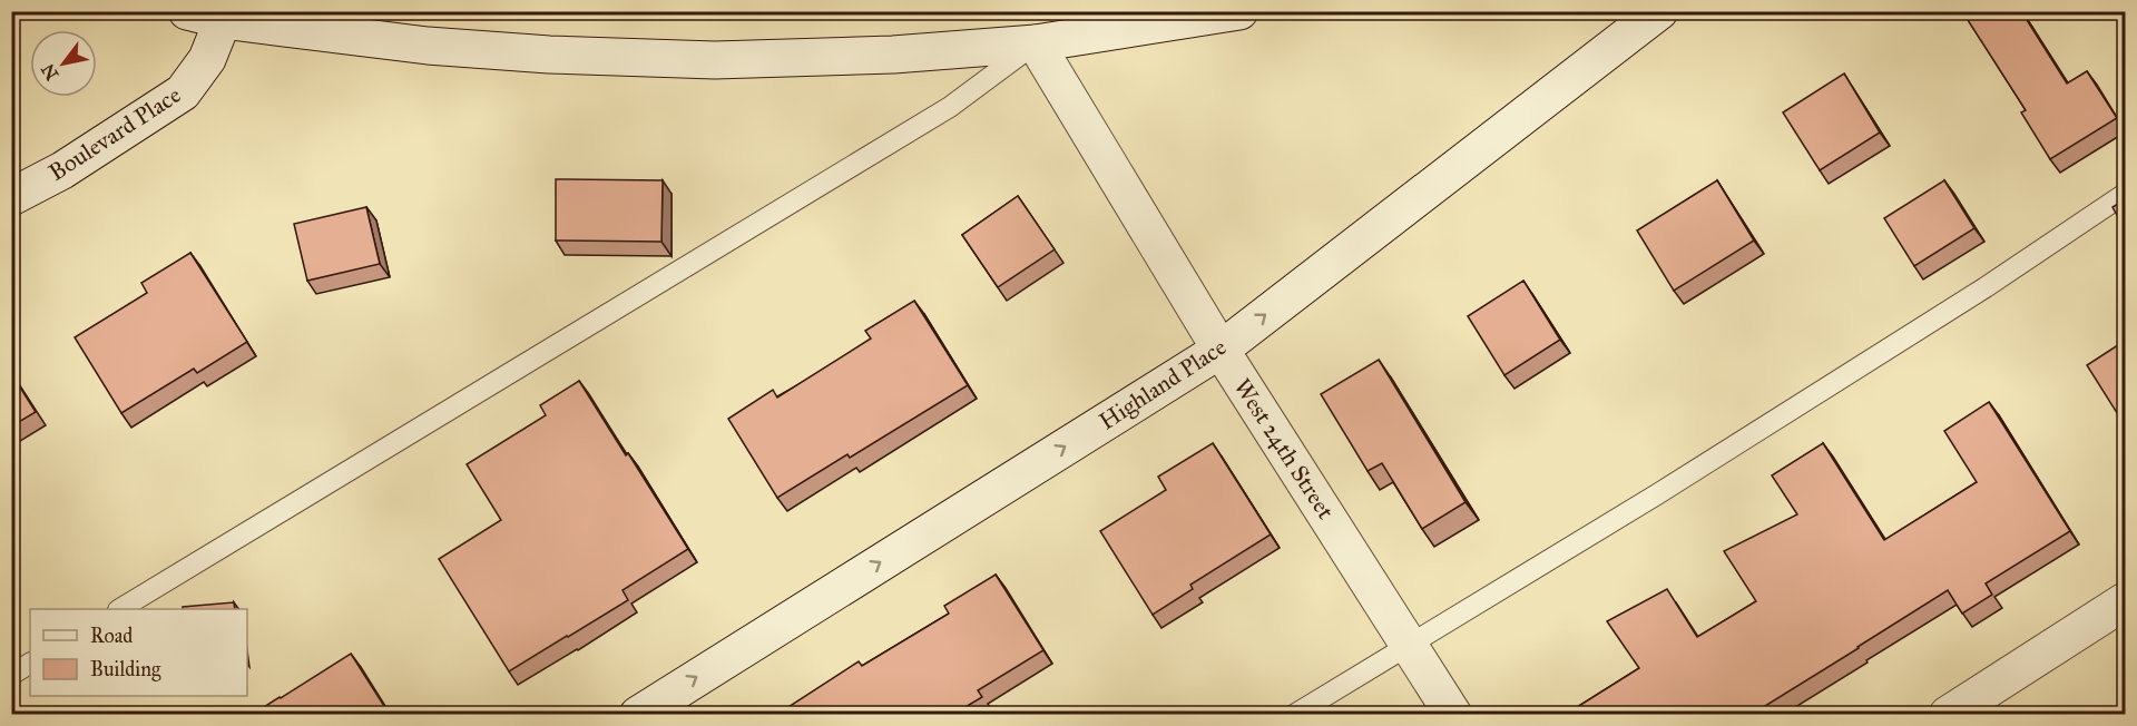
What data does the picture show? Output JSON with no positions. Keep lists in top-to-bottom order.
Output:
{
  "streets": {
    "street": ["Boulevard Place", "Highland Place", "West 24th Street"]
  },
  "crossings": [
    ["Highland Place", "West 24th Street"]
  ],
  "one_way": ["Highland Place"],
  "legend": ["Road", "Building"],
  "north": "bottom left"
}
